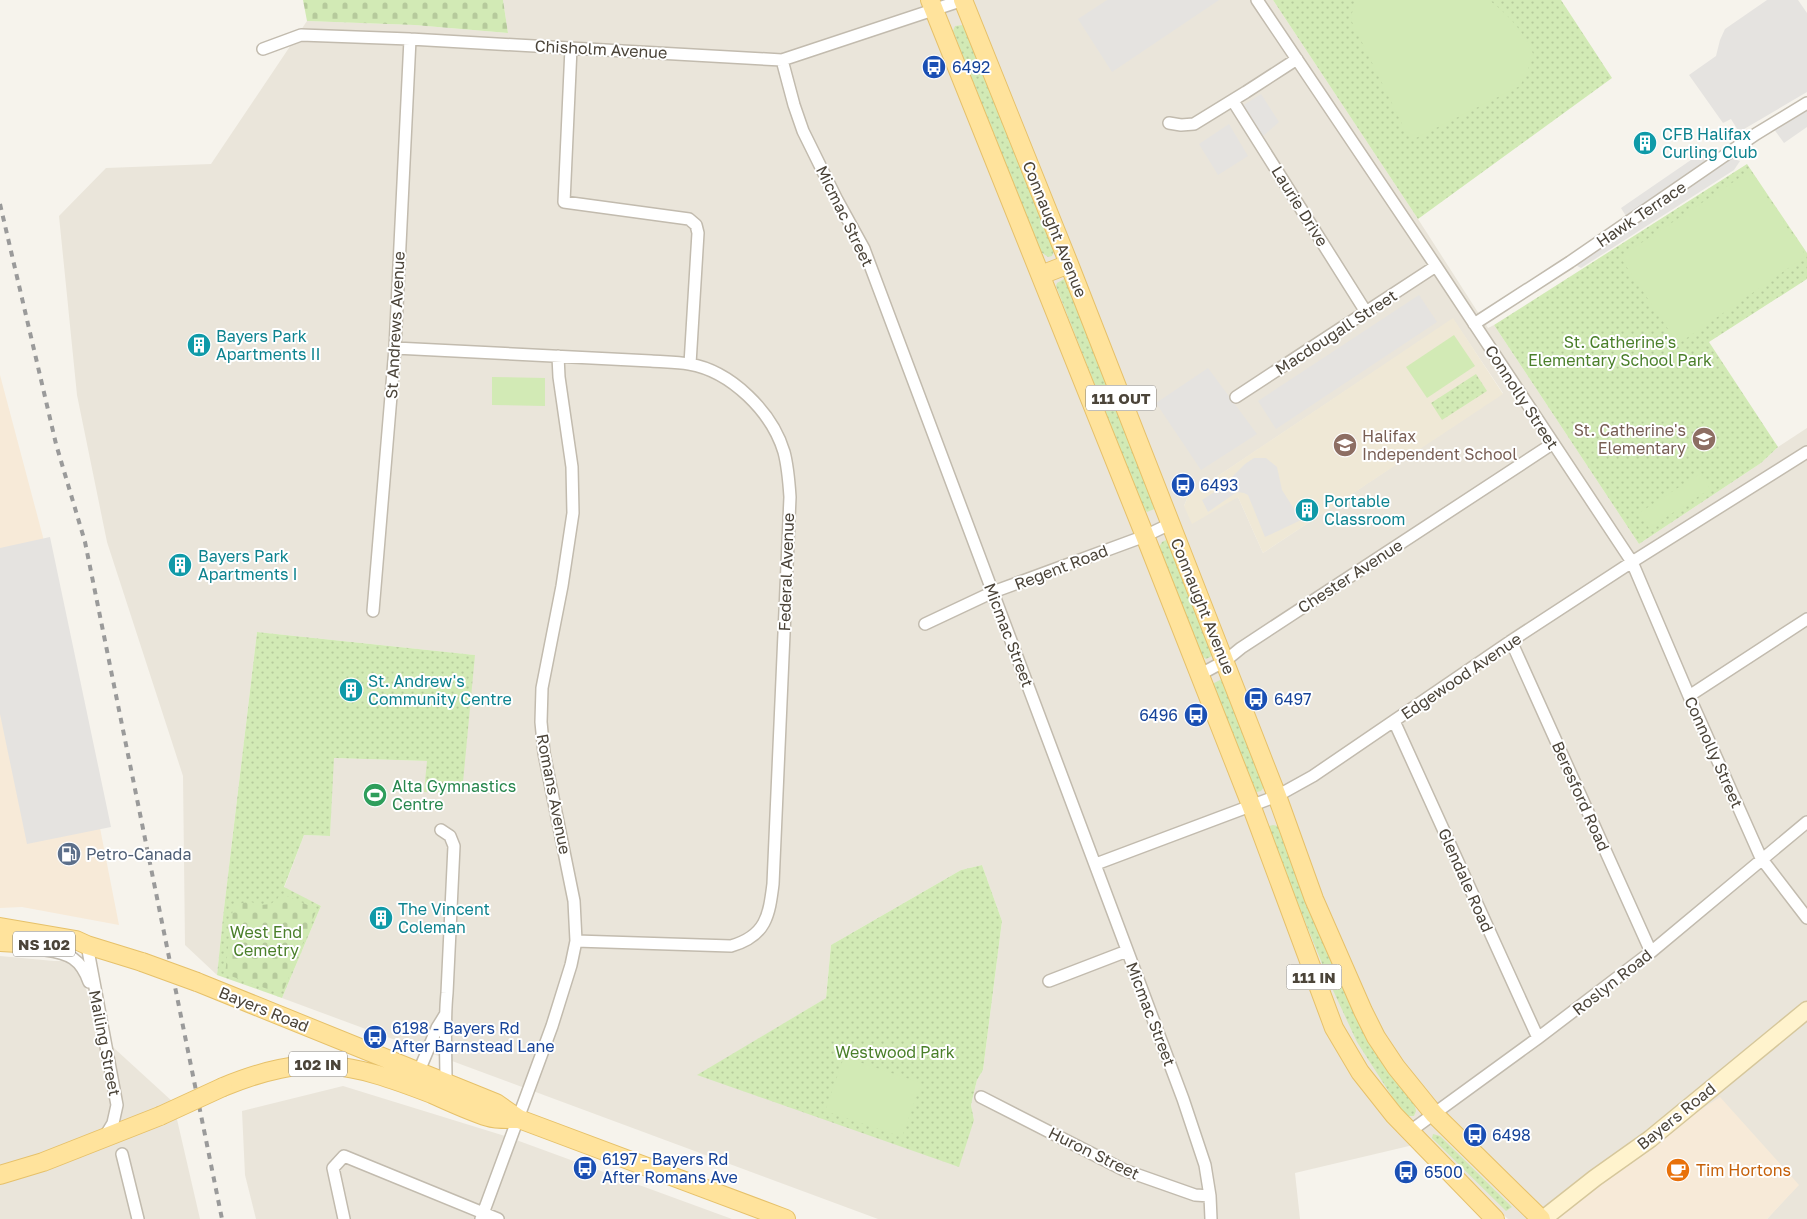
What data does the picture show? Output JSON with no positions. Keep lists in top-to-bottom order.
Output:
{
  "streets": {
    "main road": [
      "Connaught Avenue",
      "111 OUT",
      "NS 102",
      "111 IN",
      "Bayers Road",
      "102 IN"
    ],
    "street": [
      "Chisholm Avenue",
      "Laurie Drive",
      "Hawk Terrace",
      "Micmac Street",
      "St Andrews Avenue",
      "Macdougall Street",
      "Connolly Street",
      "Regent Road",
      "Federal Avenue",
      "Chester Avenue",
      "Edgewood Avenue",
      "Romans Avenue",
      "Beresford Road",
      "Glendale Road",
      "Roslyn Road",
      "Mailing Street",
      "Huron Street"
    ]
  },
  "crossings": [
    ["Chisholm Avenue", "Micmac Street"],
    ["Chisholm Avenue", "Connaught Avenue"],
    ["Chisholm Avenue", "St Andrews Avenue"],
    ["Laurie Drive", "Macdougall Street"],
    ["Hawk Terrace", "Connolly Street"],
    ["Micmac Street", "Regent Road"],
    ["Micmac Street", "Edgewood Avenue"],
    ["Micmac Street", "Huron Street"],
    ["Connaught Avenue", "Regent Road"],
    ["Connaught Avenue", "Chester Avenue"],
    ["Connaught Avenue", "Edgewood Avenue"],
    ["Connaught Avenue", "Roslyn Road"],
    ["Connaught Avenue", "Bayers Road"],
    ["St Andrews Avenue", "Federal Avenue"],
    ["Macdougall Street", "Connolly Street"],
    ["Connolly Street", "Chester Avenue"],
    ["Connolly Street", "Edgewood Avenue"],
    ["Connolly Street", "Roslyn Road"],
    ["Federal Avenue", "Romans Avenue"],
    ["Edgewood Avenue", "Beresford Road"],
    ["Edgewood Avenue", "Glendale Road"],
    ["Romans Avenue", "Bayers Road"],
    ["Beresford Road", "Roslyn Road"],
    ["Glendale Road", "Roslyn Road"],
    ["NS 102", "Bayers Road"],
    ["NS 102", "Mailing Street"],
    ["Bayers Road", "Mailing Street"]
  ],
  "parks": ["St. Catherine's Elementary School Park", "West End Cemetry", "Westwood Park"],
  "places": {
    "bus stop": [
      "6492",
      "6493",
      "6497",
      "6496",
      "6198 - Bayers Rd After Barnstead Lane",
      "6498",
      "6197 - Bayers Rd After Romans Ave",
      "6500"
    ],
    "building": [
      "CFB Halifax Curling Club",
      "Bayers Park Apartments II",
      "Portable Classroom",
      "Bayers Park Apartments I",
      "St. Andrew's Community Centre",
      "The Vincent Coleman"
    ],
    "school or university": ["St. Catherine's Elementary", "Halifax Independent School"],
    "sports": ["Alta Gymnastics Centre"],
    "fuel station": ["Petro-Canada"],
    "cafe": ["Tim Hortons"]
  }
}
